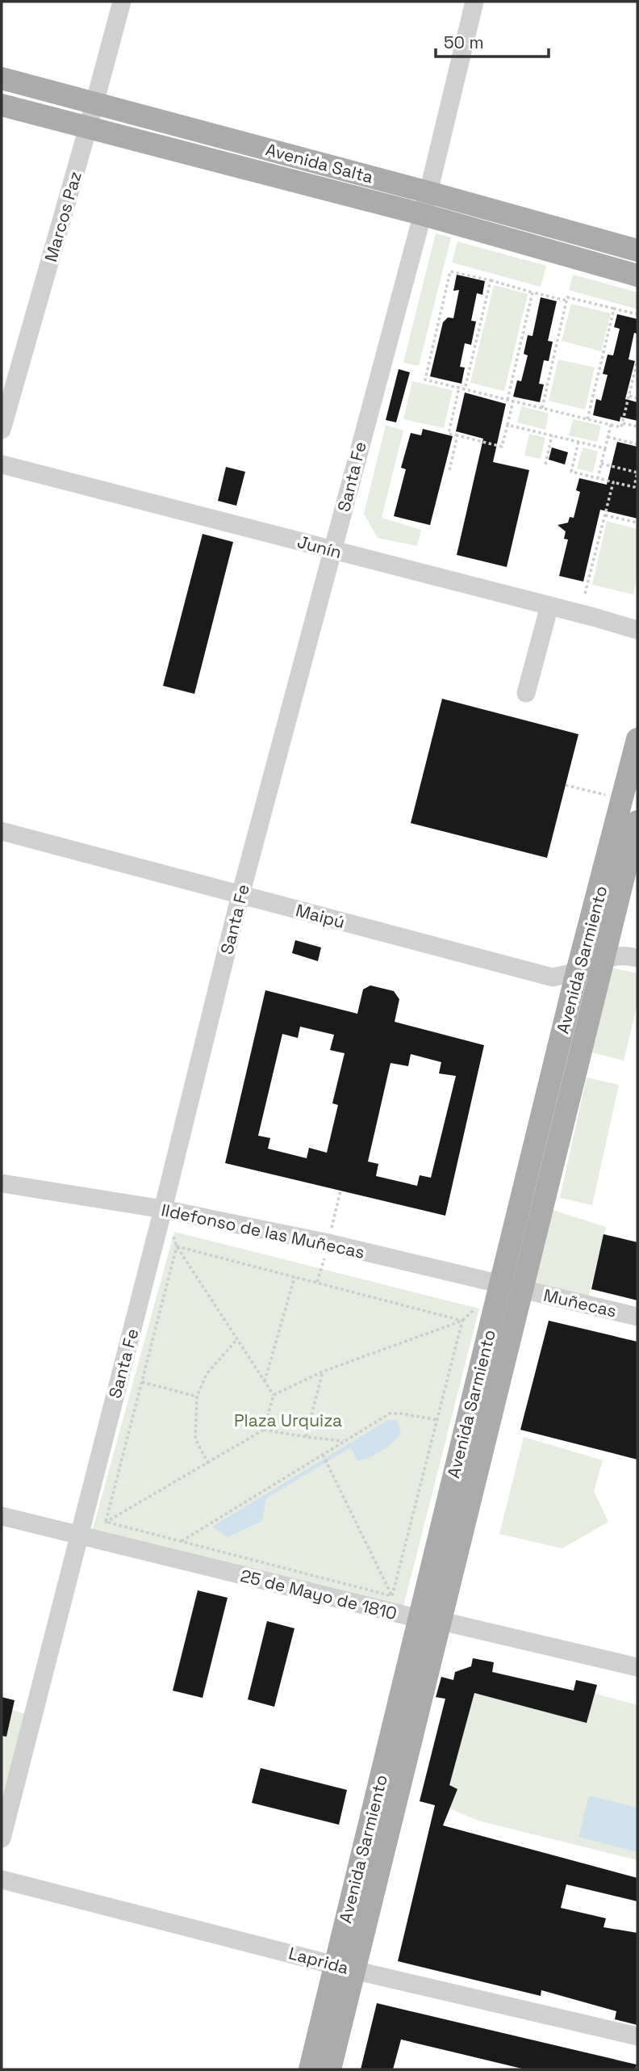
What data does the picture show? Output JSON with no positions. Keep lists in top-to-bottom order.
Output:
{
  "streets": {
    "main road": ["Avenida Salta", "Avenida Sarmiento"],
    "street": [
      "Marcos Paz",
      "Santa Fe",
      "Junín",
      "Maipú",
      "Ildefonso de las Muñecas",
      "Muñecas",
      "25 de Mayo de 1810",
      "Laprida"
    ]
  },
  "crossings": [
    ["Avenida Salta", "Marcos Paz"],
    ["Avenida Salta", "Santa Fe"],
    ["Santa Fe", "Junín"],
    ["Santa Fe", "Maipú"],
    ["Santa Fe", "Ildefonso de las Muñecas"],
    ["Santa Fe", "25 de Mayo de 1810"],
    ["Maipú", "Avenida Sarmiento"],
    ["Avenida Sarmiento", "Ildefonso de las Muñecas"],
    ["Avenida Sarmiento", "Muñecas"],
    ["Avenida Sarmiento", "25 de Mayo de 1810"],
    ["Avenida Sarmiento", "Laprida"],
    ["Ildefonso de las Muñecas", "Muñecas"]
  ],
  "parks": ["Plaza Urquiza"],
  "scale_bar": "50 m"
}
